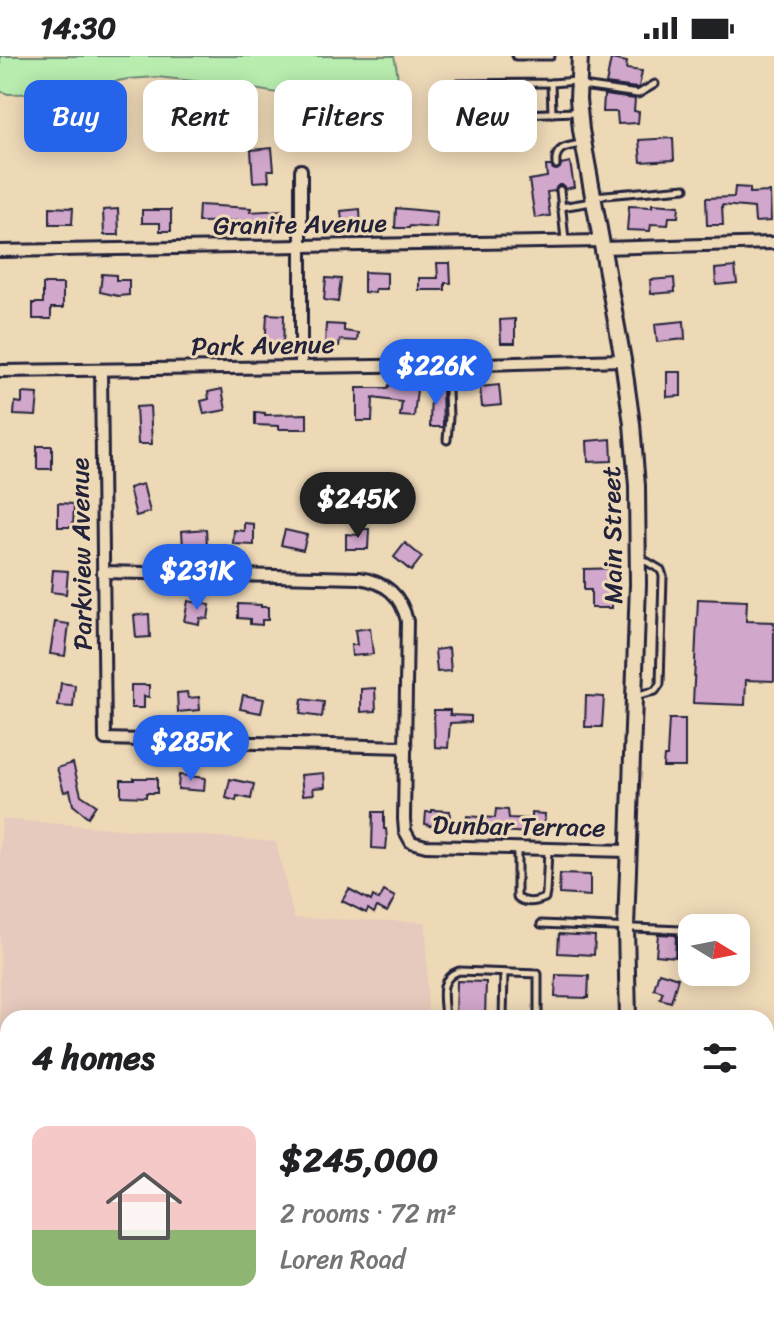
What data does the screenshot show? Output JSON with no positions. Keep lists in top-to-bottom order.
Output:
{
  "streets": {
    "main road": ["Main Street"],
    "street": [
      "Granite Avenue",
      "Park Avenue",
      "Parkview Avenue",
      "Dunbar Terrace"
    ]
  },
  "crossings": [
    ["Granite Avenue", "Main Street"],
    ["Park Avenue", "Main Street"],
    ["Park Avenue", "Parkview Avenue"],
    ["Main Street", "Dunbar Terrace"],
    ["Parkview Avenue", "Dunbar Terrace"]
  ],
  "north": "right",
  "page": {
    "status": "14:30",
    "chip": [
      "Buy",
      "Rent",
      "Filters",
      "New"
    ],
    "price": [
      "$226K",
      "$245K",
      "$231K",
      "$285K"
    ],
    "heading": "4 homes",
    "list": [
      {
        "name": "$245,000",
        "note": "2 rooms · 72 m² · Loren Road"
      }
    ]
  }
}
